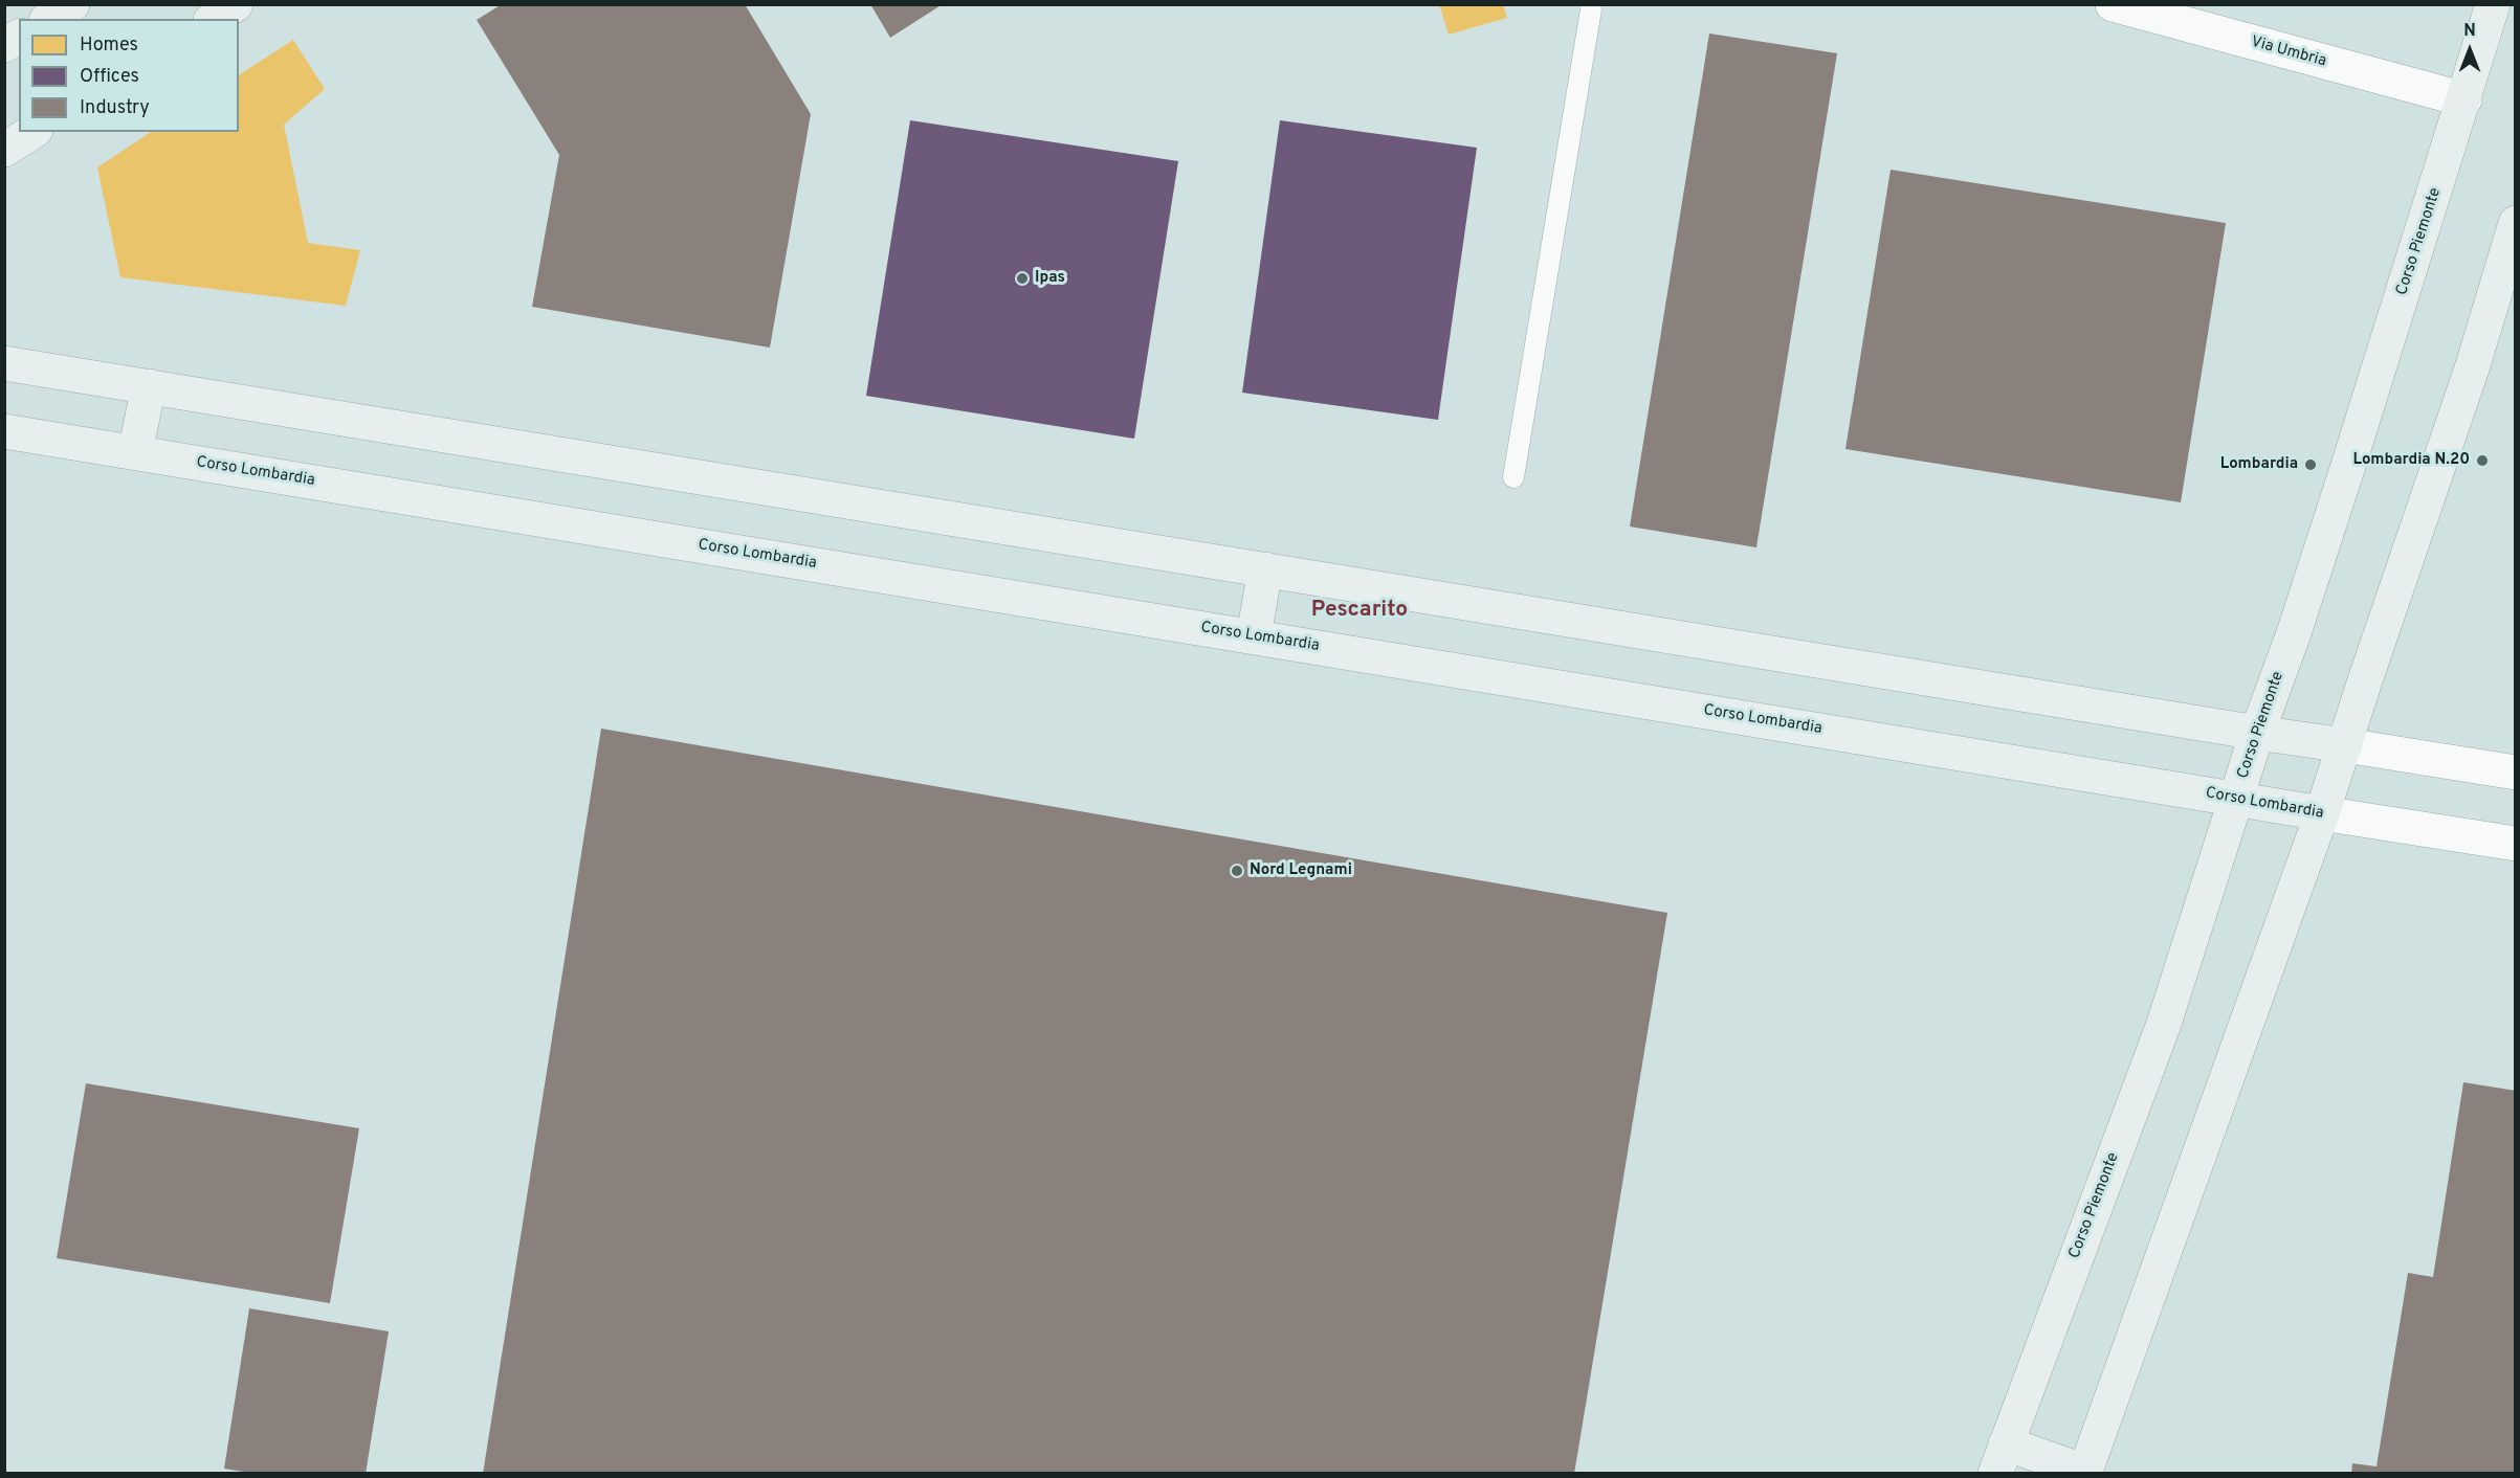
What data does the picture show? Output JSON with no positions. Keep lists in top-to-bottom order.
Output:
{
  "streets": {
    "street": ["Via Umbria", "Corso Piemonte", "Corso Lombardia"]
  },
  "crossings": [
    ["Via Umbria", "Corso Piemonte"],
    ["Corso Piemonte", "Corso Lombardia"]
  ],
  "districts": ["Pescarito"],
  "places": [
    "Ipas",
    "Lombardia N.20",
    "Lombardia",
    "Nord Legnami"
  ],
  "legend": ["Homes", "Offices", "Industry"],
  "north": "top"
}
